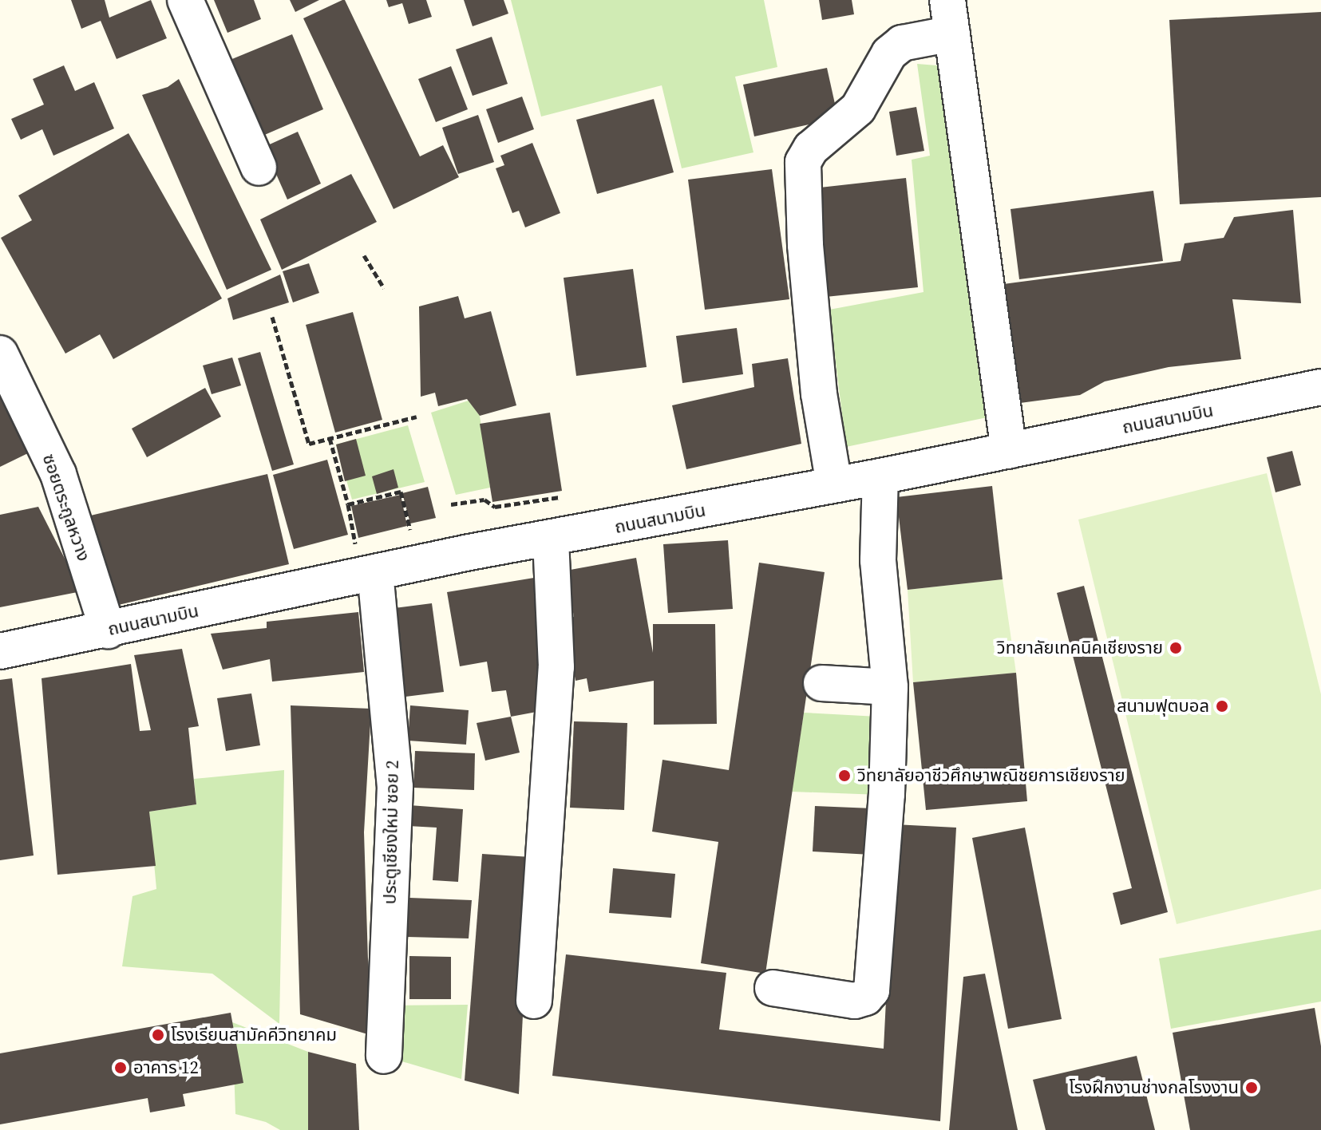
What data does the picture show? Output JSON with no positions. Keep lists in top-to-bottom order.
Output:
{
  "streets": {
    "street": ["ถนนสนามบิน", "ซอยตระกูลหวาง", "ประตูเชียงใหม่ ซอย 2"]
  },
  "crossings": [
    ["ถนนสนามบิน", "ซอยตระกูลหวาง"],
    ["ถนนสนามบิน", "ประตูเชียงใหม่ ซอย 2"]
  ],
  "places": [
    "วิทยาลัยเทคนิคเชียงราย",
    "สนามฟุตบอล",
    "วิทยาลัยอาชีวศึกษาพณิชยการเชียงราย",
    "โรงเรียนสามัคคีวิทยาคม",
    "อาคาร 12",
    "โรงฝึกงานช่างกลโรงงาน"
  ]
}
